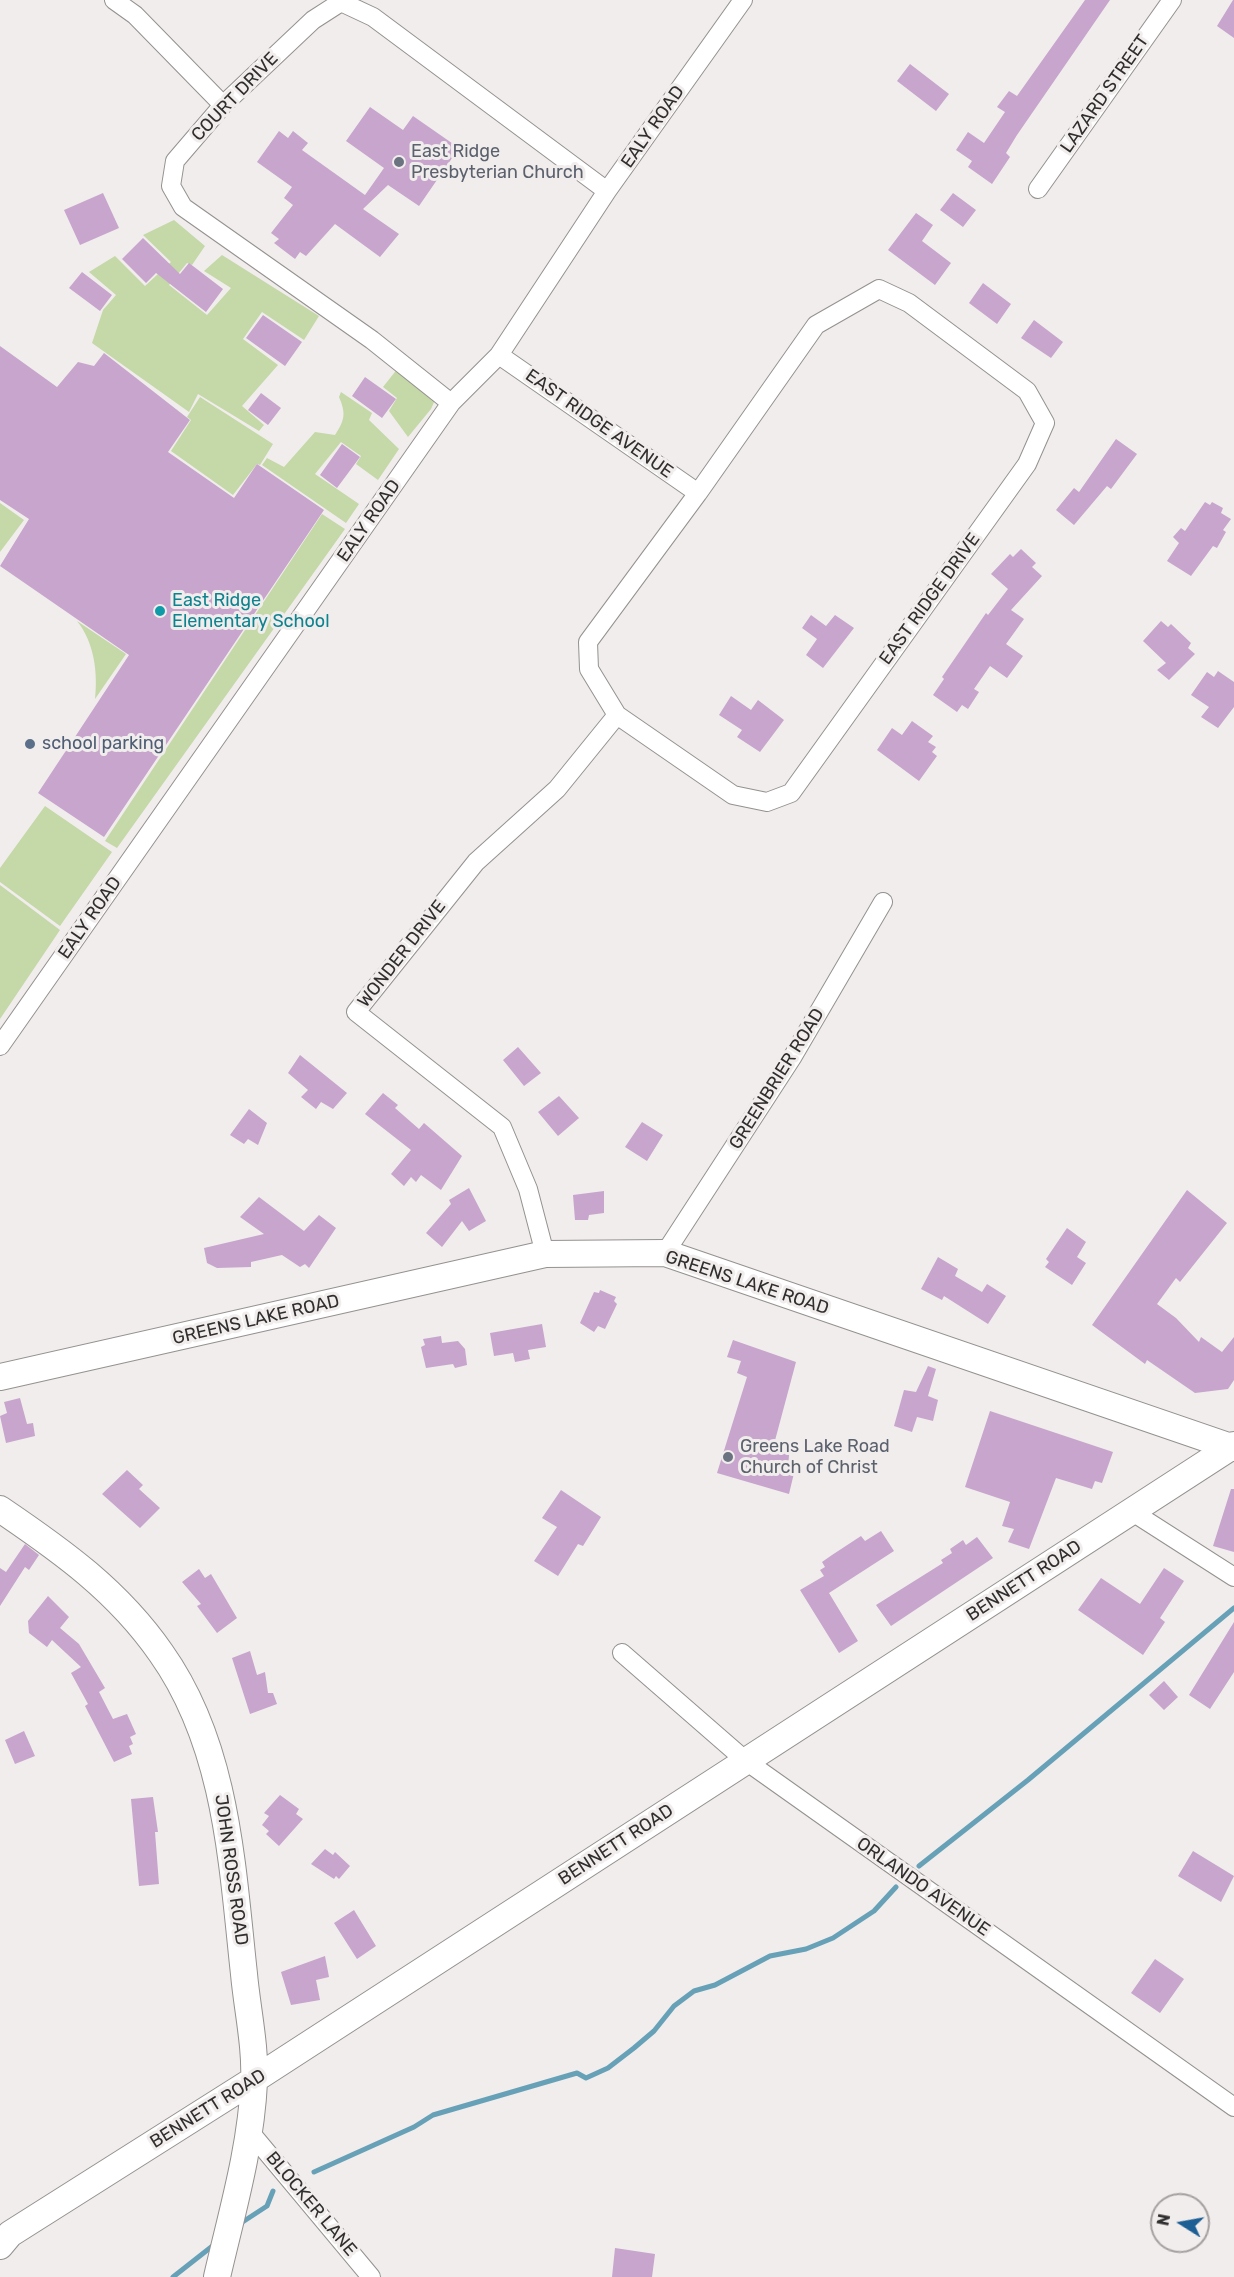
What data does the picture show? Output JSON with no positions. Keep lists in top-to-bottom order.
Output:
{
  "streets": {
    "street": [
      "LAZARD STREET",
      "COURT DRIVE",
      "EALY ROAD",
      "EAST RIDGE AVENUE",
      "EAST RIDGE DRIVE",
      "WONDER DRIVE",
      "GREENBRIER ROAD",
      "GREENS LAKE ROAD",
      "BENNETT ROAD",
      "JOHN ROSS ROAD",
      "ORLANDO AVENUE",
      "BLOCKER LANE"
    ]
  },
  "crossings": [
    ["COURT DRIVE", "EALY ROAD"],
    ["EALY ROAD", "EAST RIDGE AVENUE"],
    ["EAST RIDGE AVENUE", "EAST RIDGE DRIVE"],
    ["EAST RIDGE DRIVE", "WONDER DRIVE"],
    ["WONDER DRIVE", "GREENS LAKE ROAD"],
    ["GREENBRIER ROAD", "GREENS LAKE ROAD"],
    ["GREENS LAKE ROAD", "BENNETT ROAD"],
    ["BENNETT ROAD", "JOHN ROSS ROAD"],
    ["BENNETT ROAD", "ORLANDO AVENUE"],
    ["JOHN ROSS ROAD", "BLOCKER LANE"]
  ],
  "places": [
    "East Ridge Presbyterian Church",
    "East Ridge Elementary School",
    "school parking",
    "Greens Lake Road Church of Christ"
  ],
  "north": "left"
}
